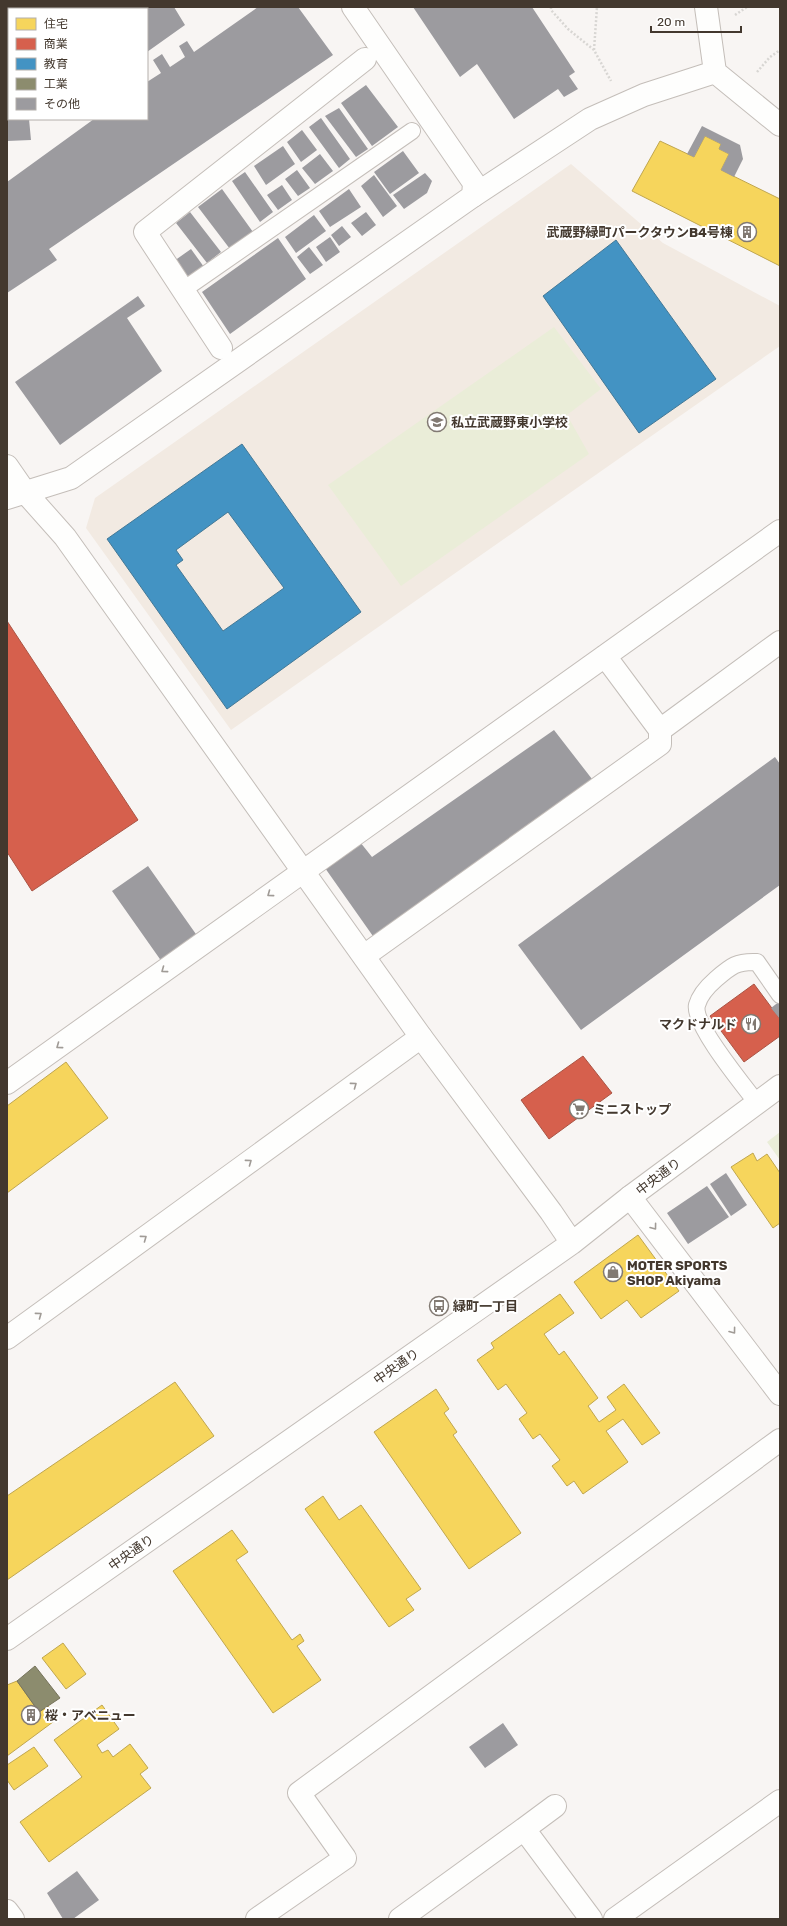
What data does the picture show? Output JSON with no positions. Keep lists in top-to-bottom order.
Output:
{
  "streets": {
    "street": ["中央通り"]
  },
  "places": {
    "building": ["武蔵野緑町パークタウンB4号棟", "桜・アベニュー"],
    "school or university": ["私立武蔵野東小学校"],
    "restaurant": ["マクドナルド"],
    "supermarket": ["ミニストップ"],
    "shop": ["MOTER SPORTS SHOP Akiyama"],
    "bus stop": ["緑町一丁目"]
  },
  "legend": [
    "住宅",
    "商業",
    "教育",
    "工業",
    "その他"
  ],
  "scale_bar": "20 m"
}
